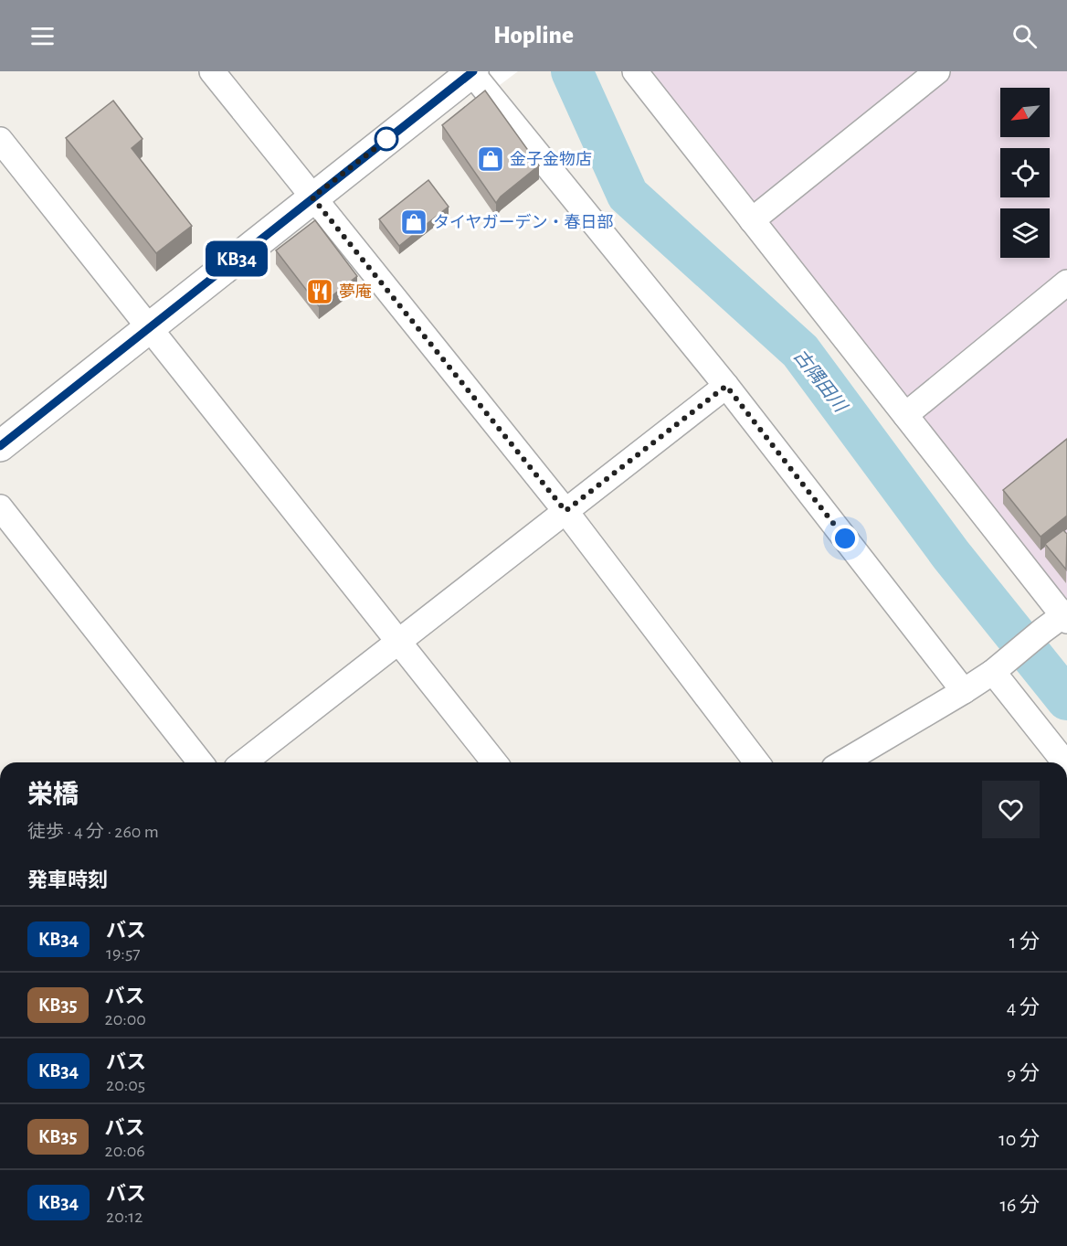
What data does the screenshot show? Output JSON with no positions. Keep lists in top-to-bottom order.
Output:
{
  "water": ["古隅田川"],
  "places": {
    "shop": ["金子金物店", "タイヤガーデン・春日部"],
    "restaurant": ["夢庵"]
  },
  "lines": ["bus line KB34"],
  "north": "bottom left",
  "page": {
    "header": "Hopline",
    "on_map": "KB34",
    "heading": [
      ["栄橋", "徒歩 · 4 分 · 260 m"],
      "発車時刻"
    ],
    "list": [
      {
        "mark": "KB34",
        "name": "バス",
        "note": "19:57",
        "value": "1 分"
      },
      {
        "mark": "KB35",
        "name": "バス",
        "note": "20:00",
        "value": "4 分"
      },
      {
        "mark": "KB34",
        "name": "バス",
        "note": "20:05",
        "value": "9 分"
      },
      {
        "mark": "KB35",
        "name": "バス",
        "note": "20:06",
        "value": "10 分"
      },
      {
        "mark": "KB34",
        "name": "バス",
        "note": "20:12",
        "value": "16 分"
      }
    ]
  }
}
